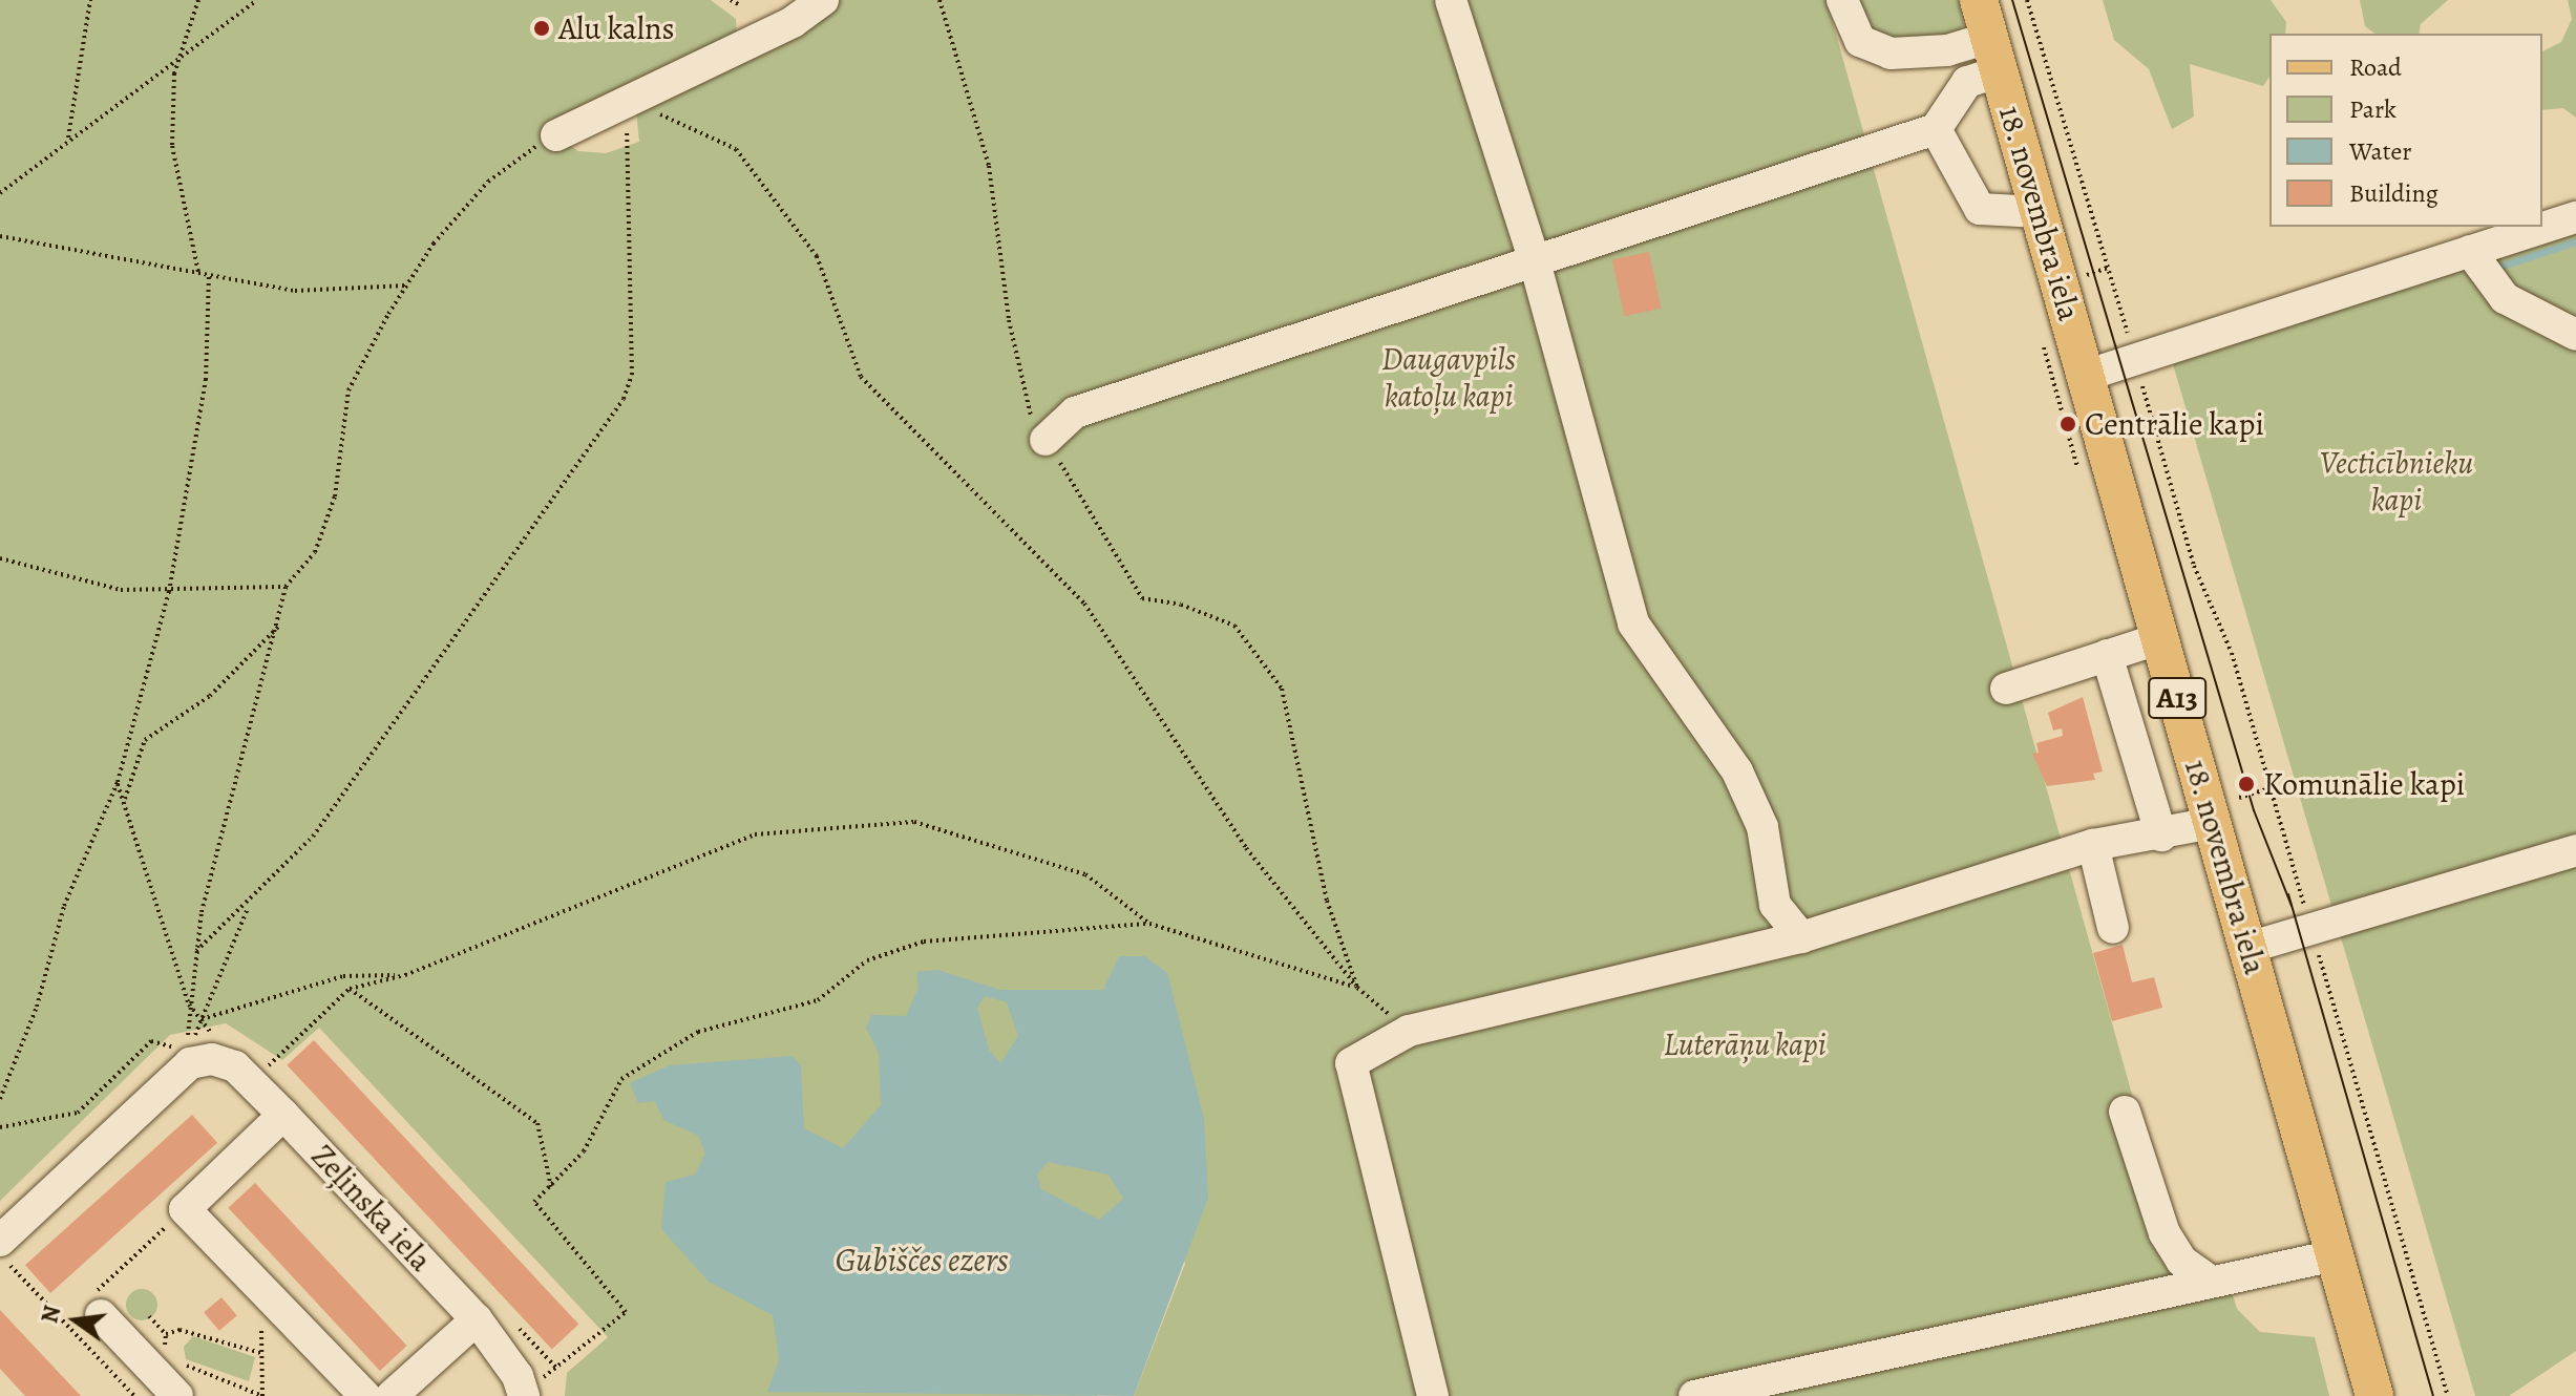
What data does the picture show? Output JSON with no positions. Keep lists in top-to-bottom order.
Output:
{
  "streets": {
    "main road": ["18. novembra iela", "A13"],
    "street": ["Zeļinska iela"]
  },
  "water": ["Gubiščes ezers"],
  "parks": ["Daugavpils katoļu kapi", "Vecticībnieku kapi", "Luterāņu kapi"],
  "places": ["Alu kalns", "Centrālie kapi", "Komunālie kapi"],
  "legend": [
    "Road",
    "Park",
    "Water",
    "Building"
  ],
  "north": "left"
}
